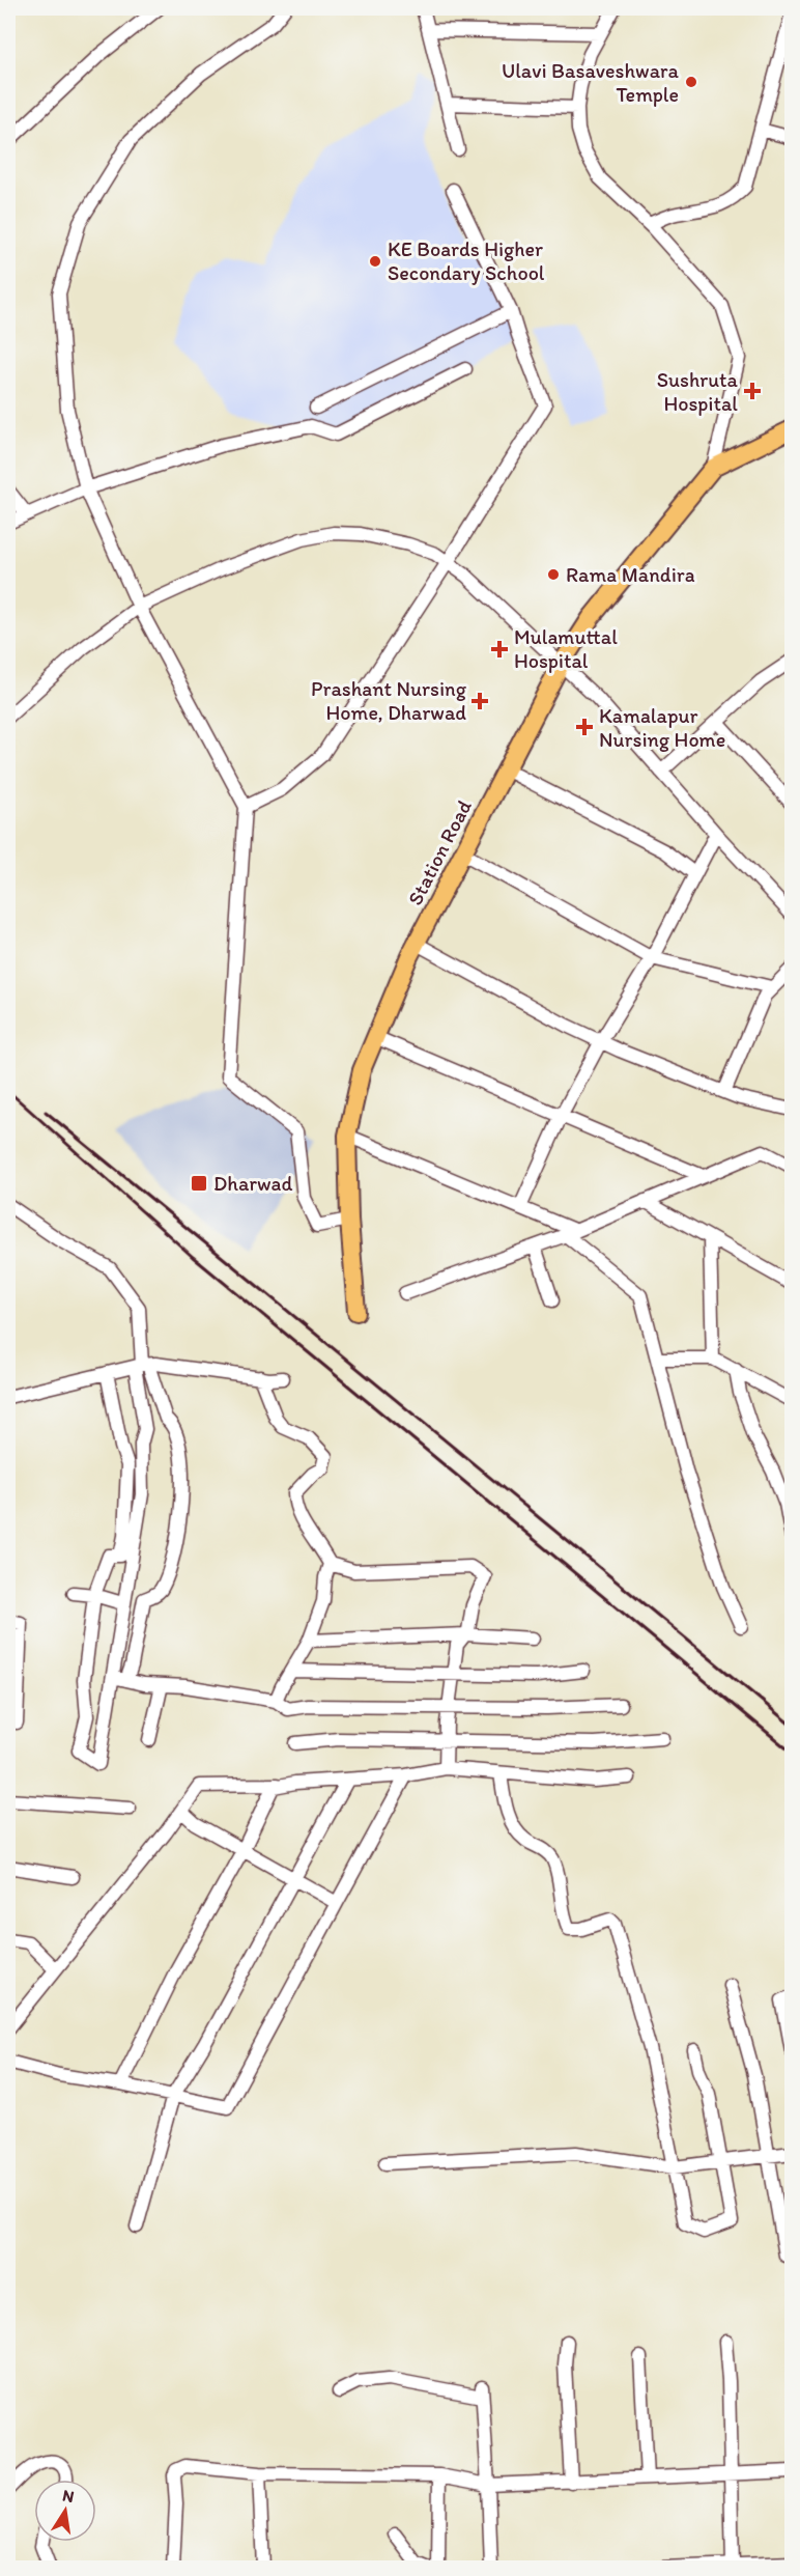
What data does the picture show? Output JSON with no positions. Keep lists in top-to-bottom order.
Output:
{
  "streets": {
    "main road": ["Station Road"]
  },
  "places": {
    "other": ["Ulavi Basaveshwara Temple", "KE Boards Higher Secondary School", "Rama Mandira"],
    "health": [
      "Sushruta Hospital",
      "Mulamuttal Hospital",
      "Prashant Nursing Home, Dharwad",
      "Kamalapur Nursing Home"
    ],
    "transit": ["Dharwad"]
  },
  "north": "top"
}
